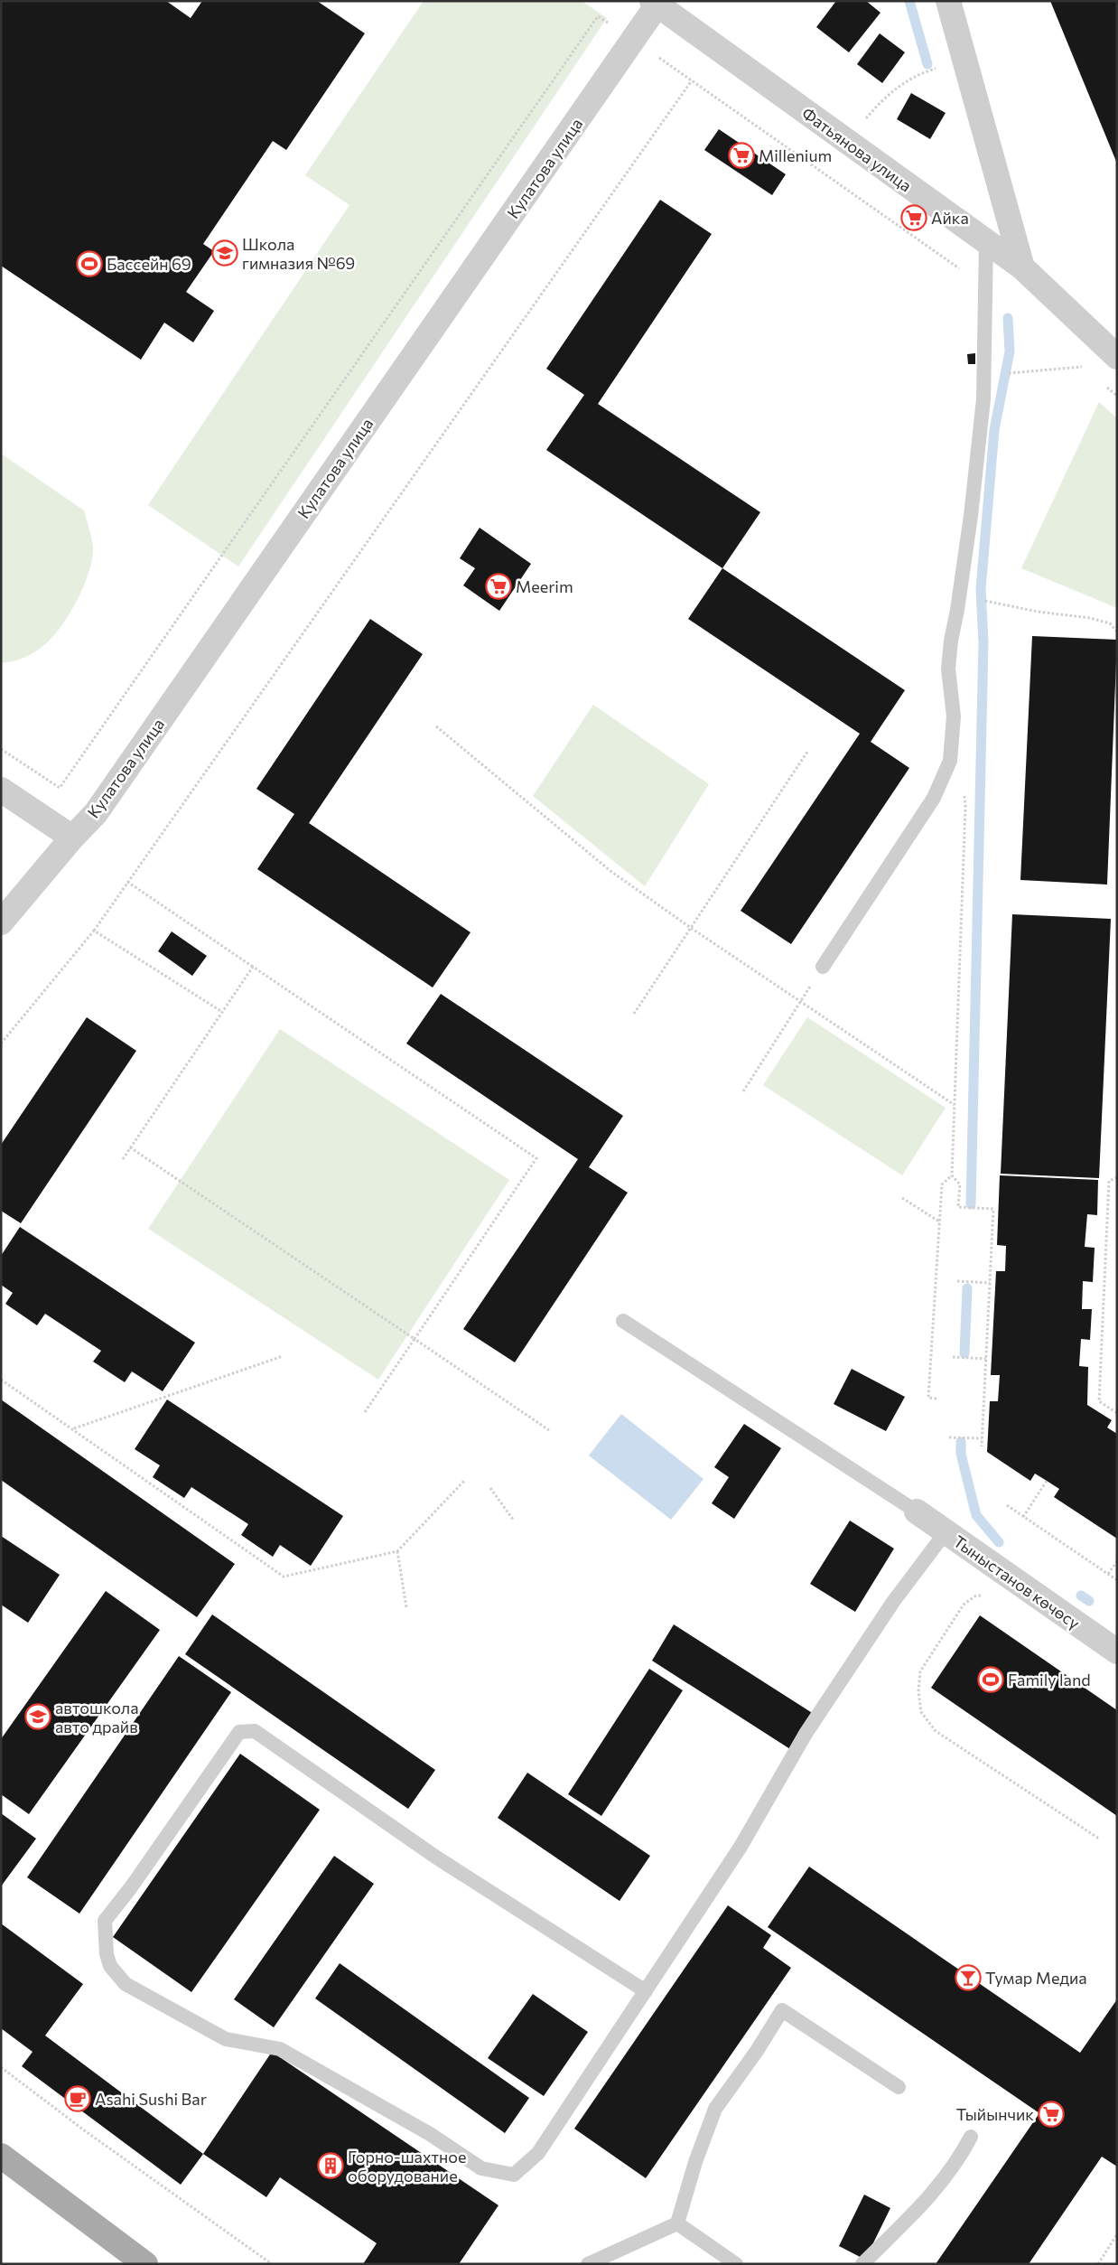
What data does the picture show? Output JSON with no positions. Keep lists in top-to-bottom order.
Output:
{
  "streets": {
    "street": ["Фатьянова улица", "Кулатова улица", "Тыныстанов көчөсү"]
  },
  "crossings": [
    ["Фатьянова улица", "Кулатова улица"]
  ],
  "places": {
    "supermarket": [
      "Millenium",
      "Айка",
      "Meerim",
      "Тыйынчик"
    ],
    "school or university": ["Школа гимназия №69", "автошкола авто драйв"],
    "sports": ["Бассейн 69", "Family land"],
    "bar": ["Тумар Медиа"],
    "cafe": ["Asahi Sushi Bar"],
    "building": ["Горно-шахтное оборудование"]
  }
}
